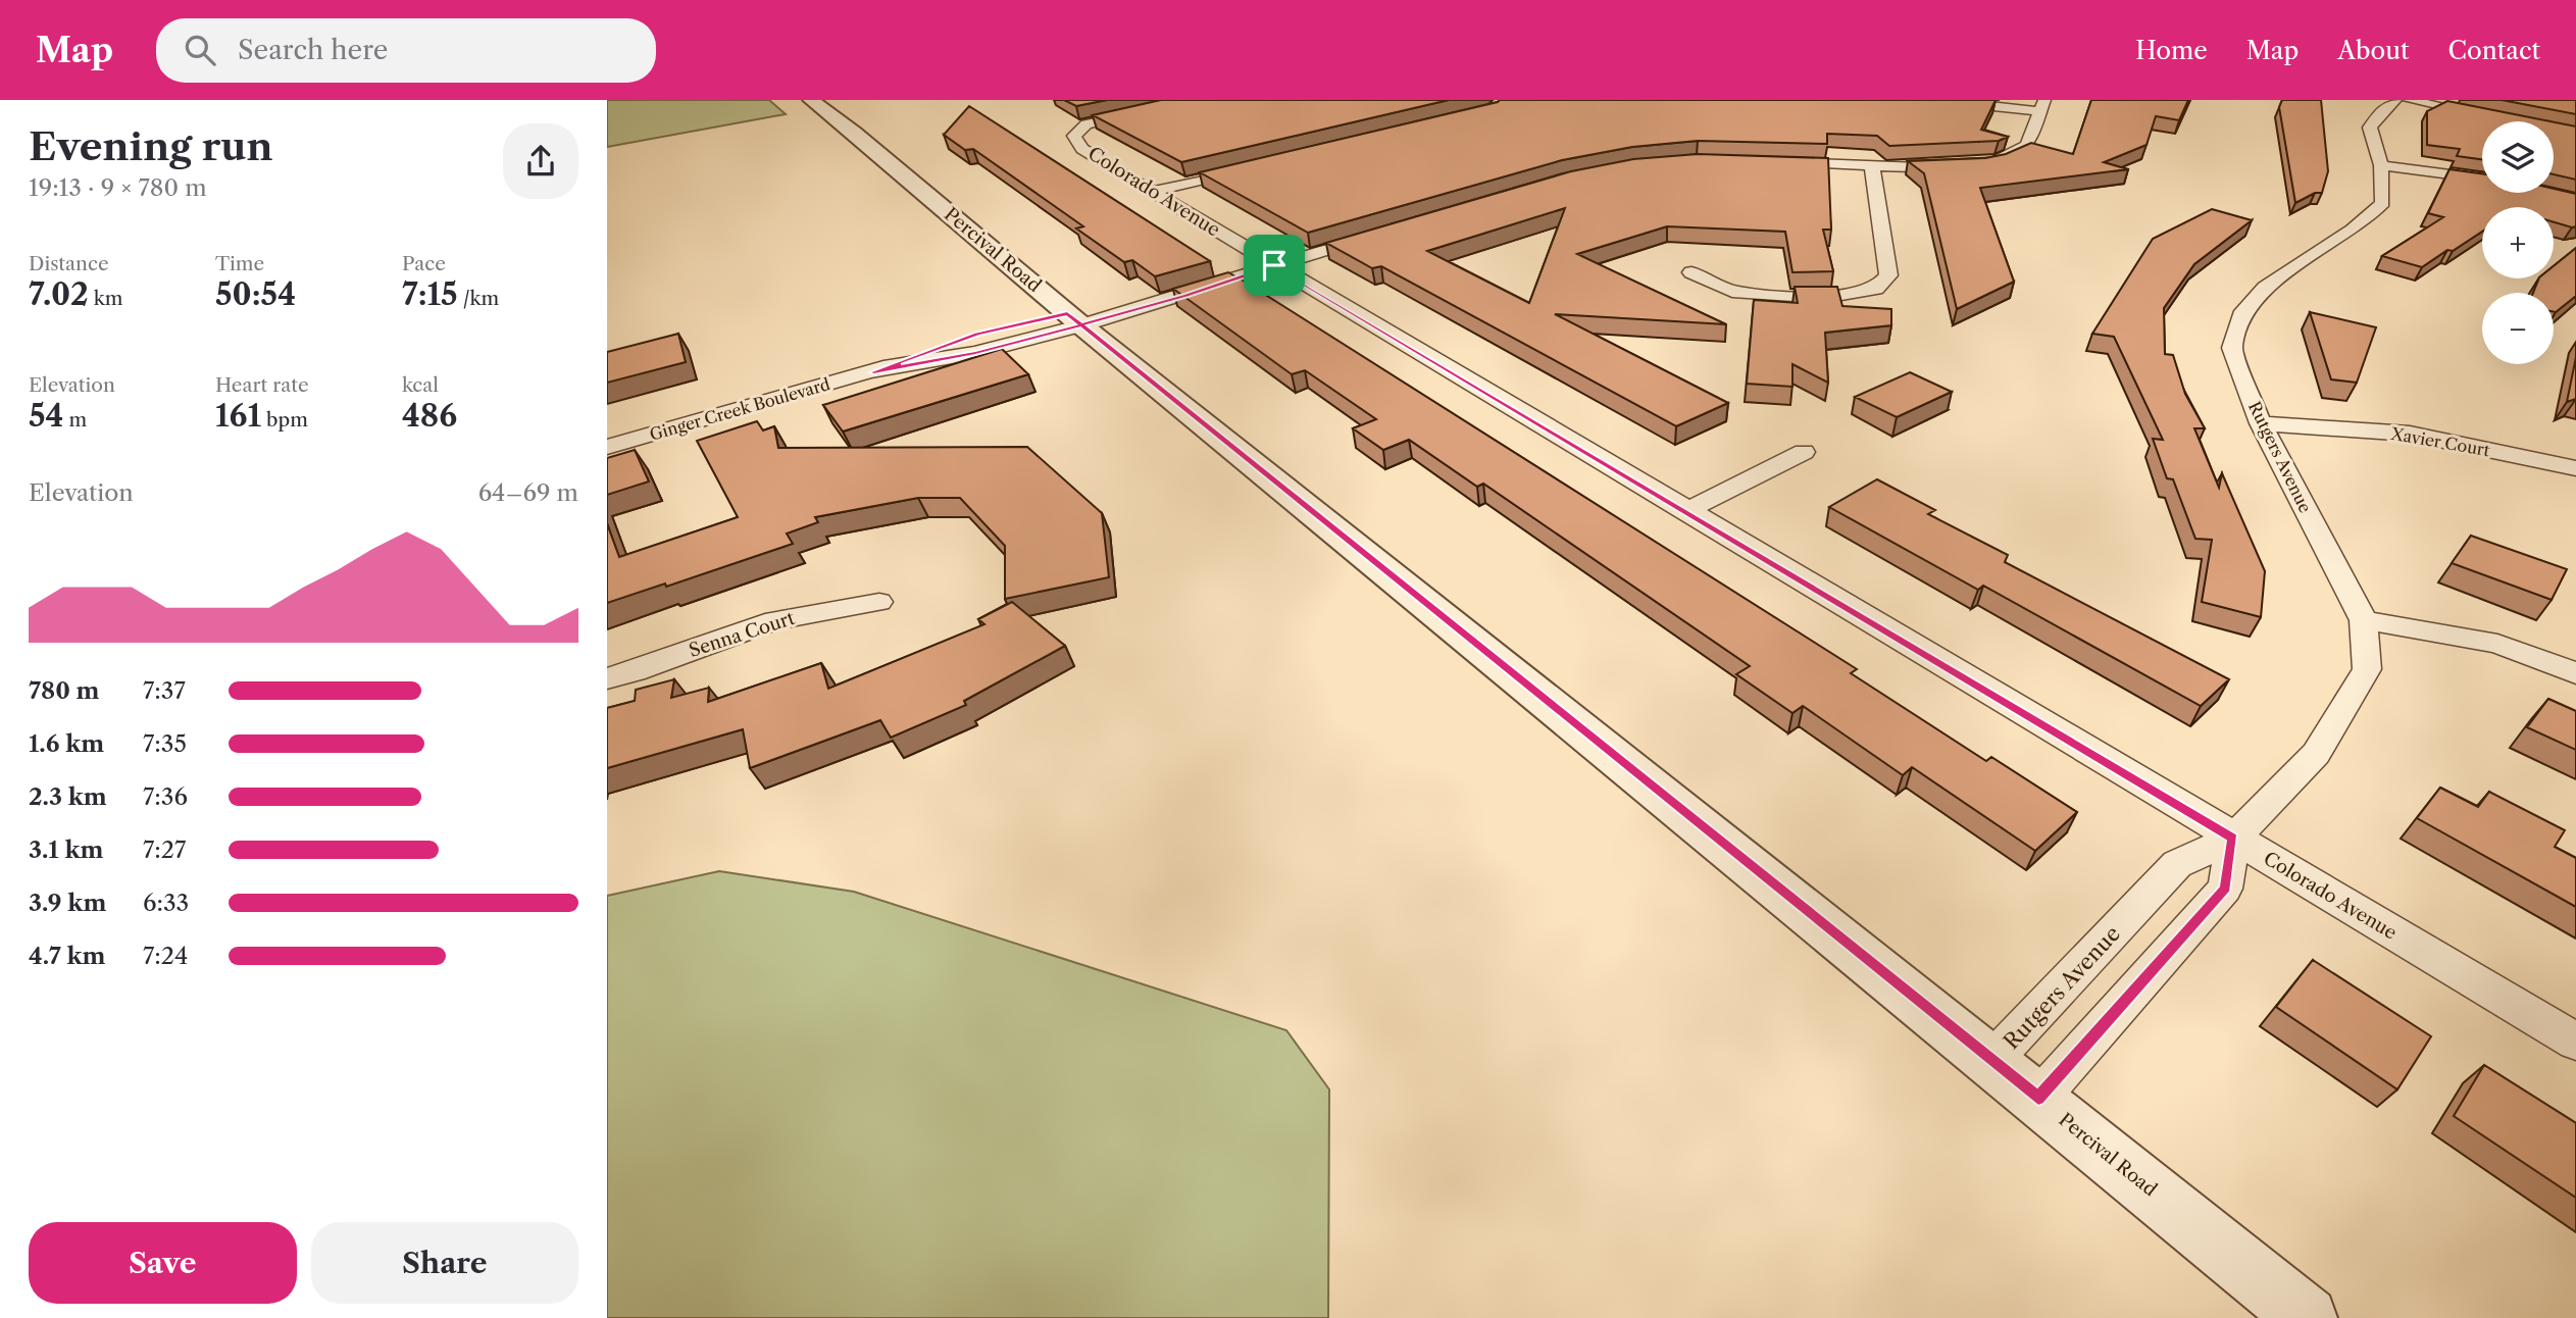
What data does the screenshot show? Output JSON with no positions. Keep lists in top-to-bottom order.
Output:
{
  "streets": {
    "street": [
      "Colorado Avenue",
      "Percival Road",
      "Ginger Creek Boulevard",
      "Xavier Court",
      "Rutgers Avenue",
      "Senna Court"
    ]
  },
  "crossings": [
    ["Colorado Avenue", "Ginger Creek Boulevard"],
    ["Colorado Avenue", "Rutgers Avenue"],
    ["Percival Road", "Ginger Creek Boulevard"],
    ["Percival Road", "Rutgers Avenue"],
    ["Xavier Court", "Rutgers Avenue"]
  ],
  "page": {
    "header": "Map",
    "search": "Search here",
    "nav": [
      "Home",
      "Map",
      "About",
      "Contact"
    ],
    "heading": ["Evening run", "19:13 · 9 × 780 m"],
    "map_buttons": ["+", "−"],
    "stats": [
      ["Distance", "7.02 km"],
      ["Time", "50:54"],
      ["Pace", "7:15 /km"],
      ["Elevation", "54 m"],
      ["Heart rate", "161 bpm"],
      ["kcal", "486"]
    ],
    "chart": ["Elevation", "64–69 m"],
    "list": [
      {
        "name": "780 m",
        "note": "7:37"
      },
      {
        "name": "1.6 km",
        "note": "7:35"
      },
      {
        "name": "2.3 km",
        "note": "7:36"
      },
      {
        "name": "3.1 km",
        "note": "7:27"
      },
      {
        "name": "3.9 km",
        "note": "6:33"
      },
      {
        "name": "4.7 km",
        "note": "7:24"
      }
    ],
    "buttons": ["Save", "Share"]
  }
}
